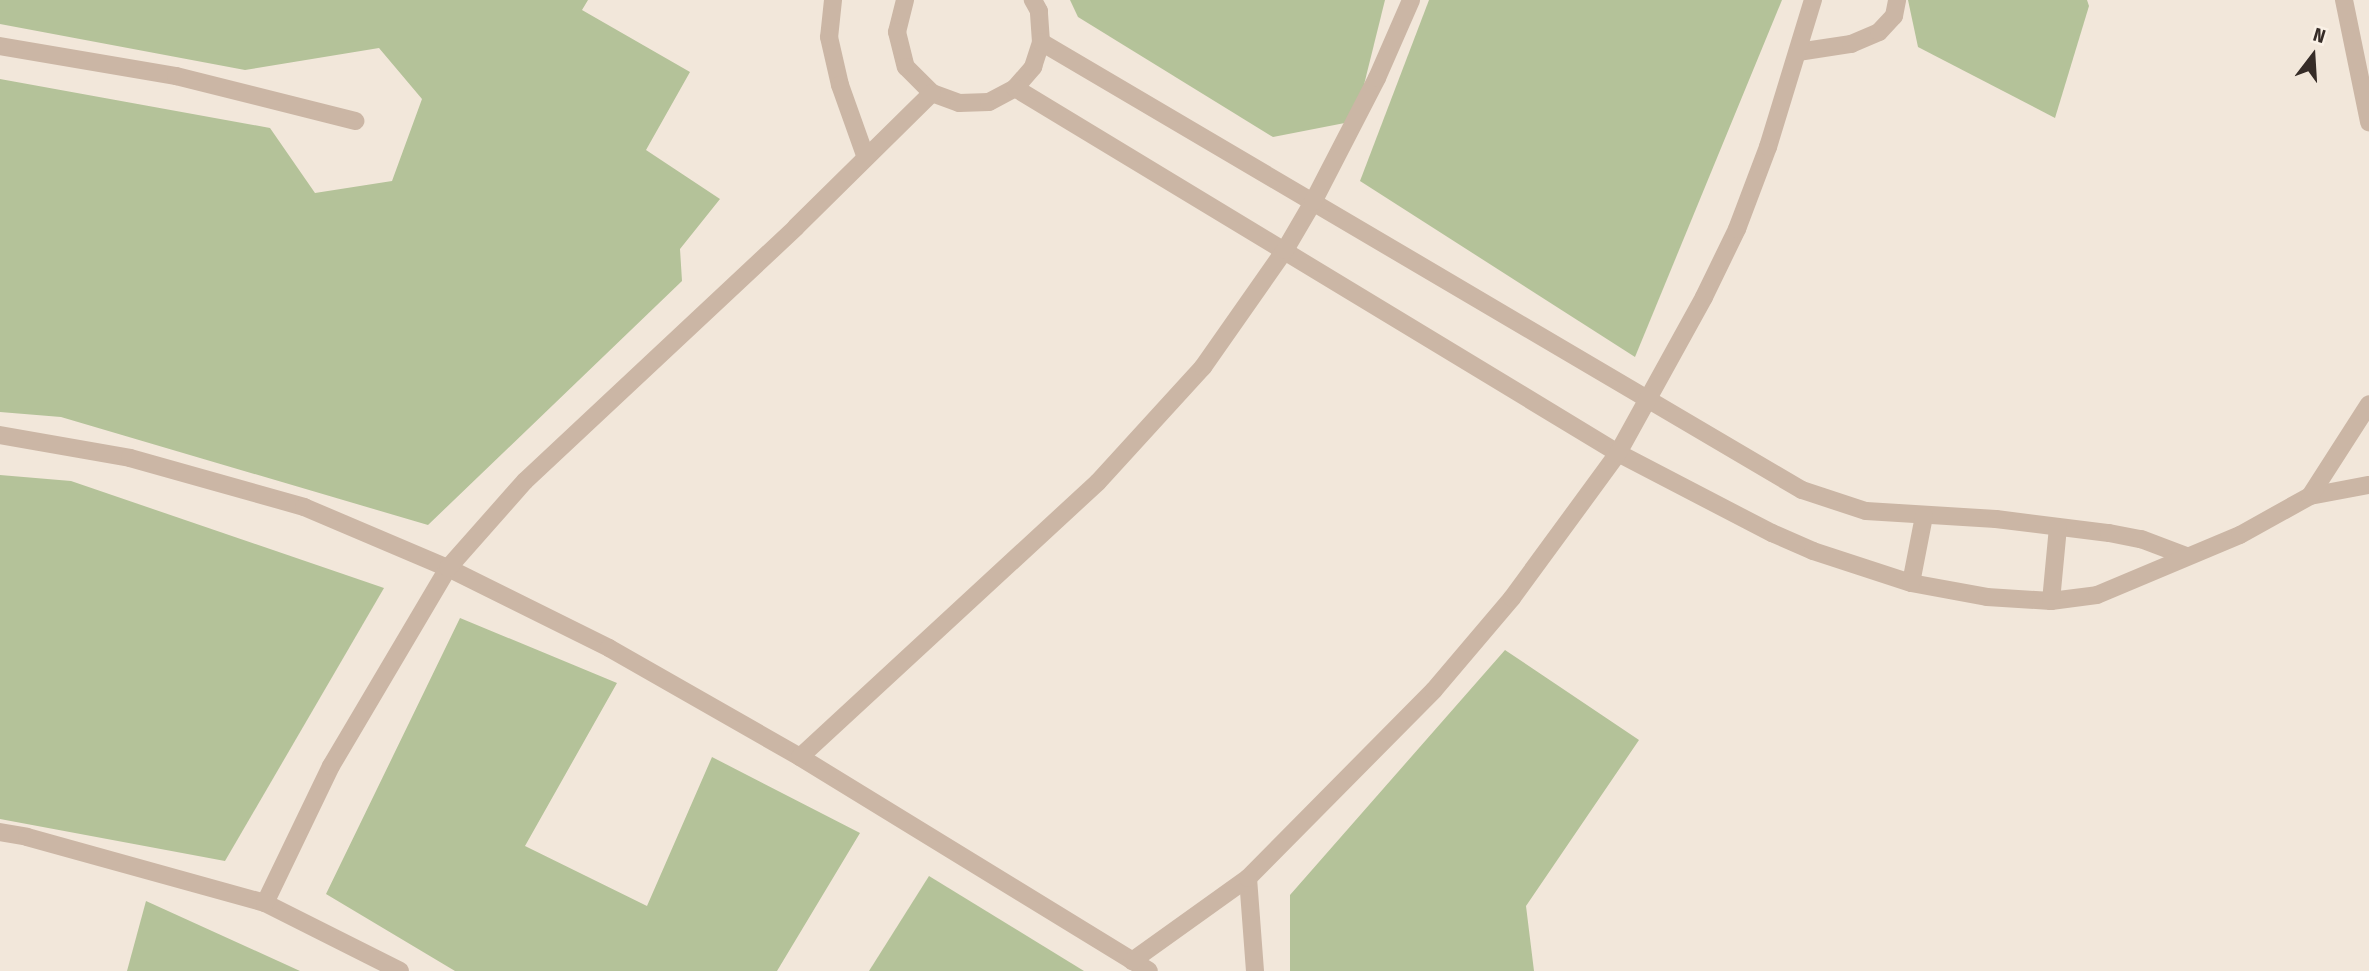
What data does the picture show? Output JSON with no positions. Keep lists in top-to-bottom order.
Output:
{
  "north": "top"
}
